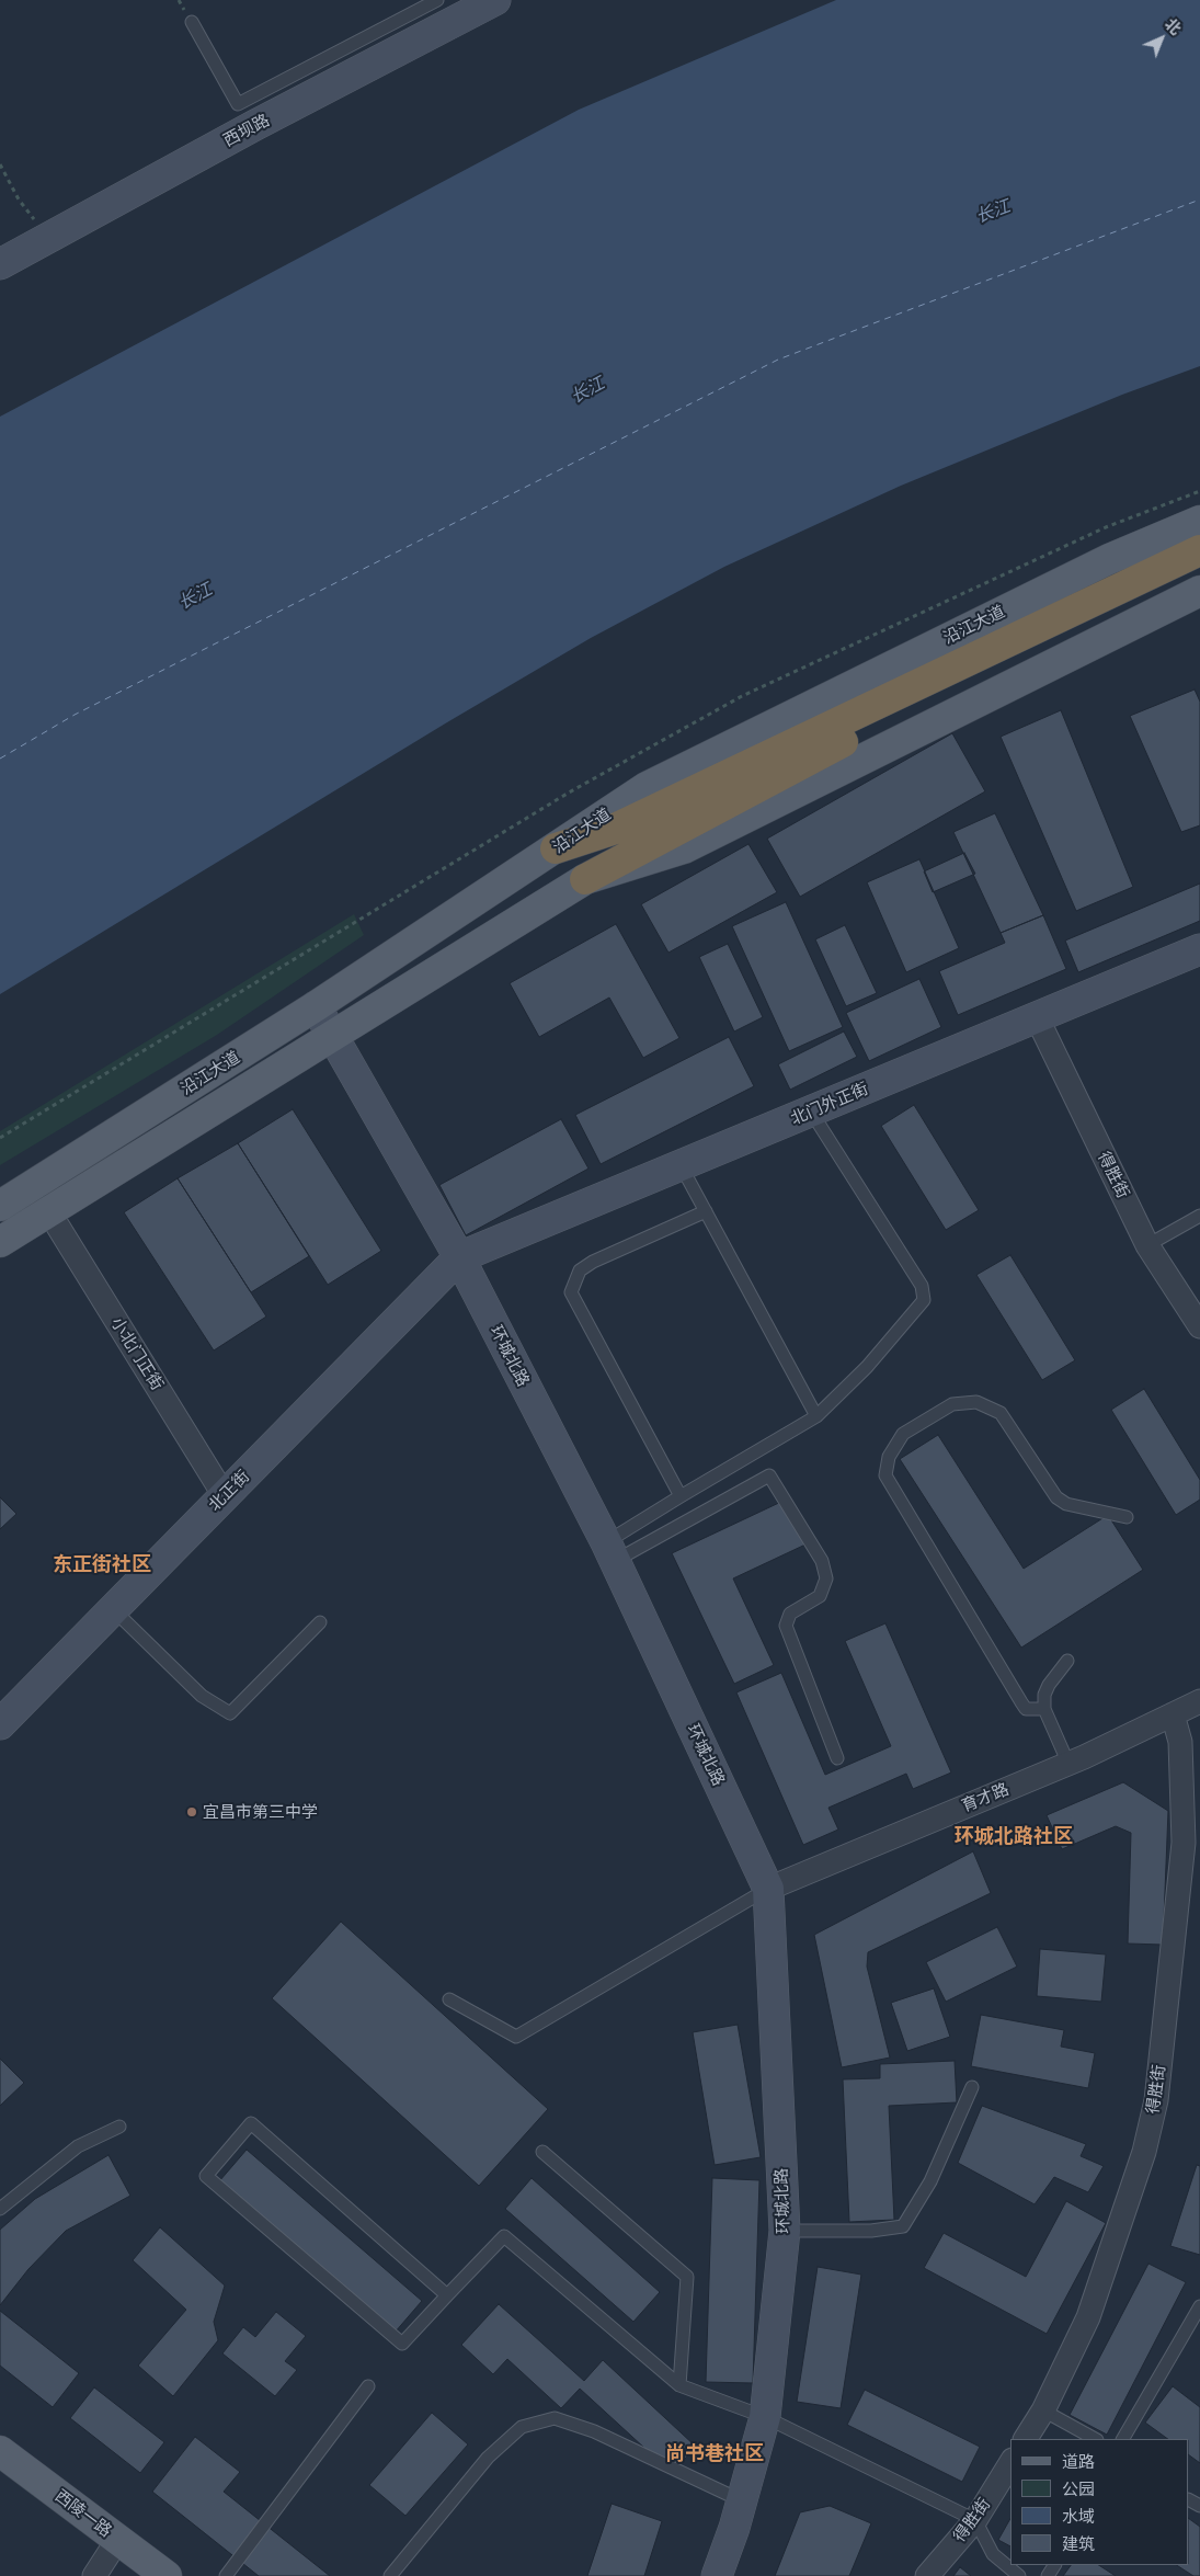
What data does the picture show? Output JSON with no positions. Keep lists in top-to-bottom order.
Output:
{
  "streets": {
    "main road": [
      "西坝路",
      "沿江大道",
      "北门外正街",
      "环城北路",
      "北正街",
      "西陵一路"
    ],
    "street": ["得胜街", "小北门正街", "育才路"]
  },
  "crossings": [
    ["沿江大道", "小北门正街"],
    ["沿江大道", "环城北路"],
    ["北门外正街", "得胜街"],
    ["北门外正街", "环城北路"],
    ["北门外正街", "北正街"],
    ["得胜街", "育才路"],
    ["小北门正街", "北正街"],
    ["环城北路", "北正街"],
    ["环城北路", "育才路"]
  ],
  "districts": ["东正街社区", "环城北路社区", "尚书巷社区"],
  "water": ["长江"],
  "places": ["宜昌市第三中学"],
  "legend": [
    "道路",
    "公园",
    "水域",
    "建筑"
  ],
  "north": "top right"
}
